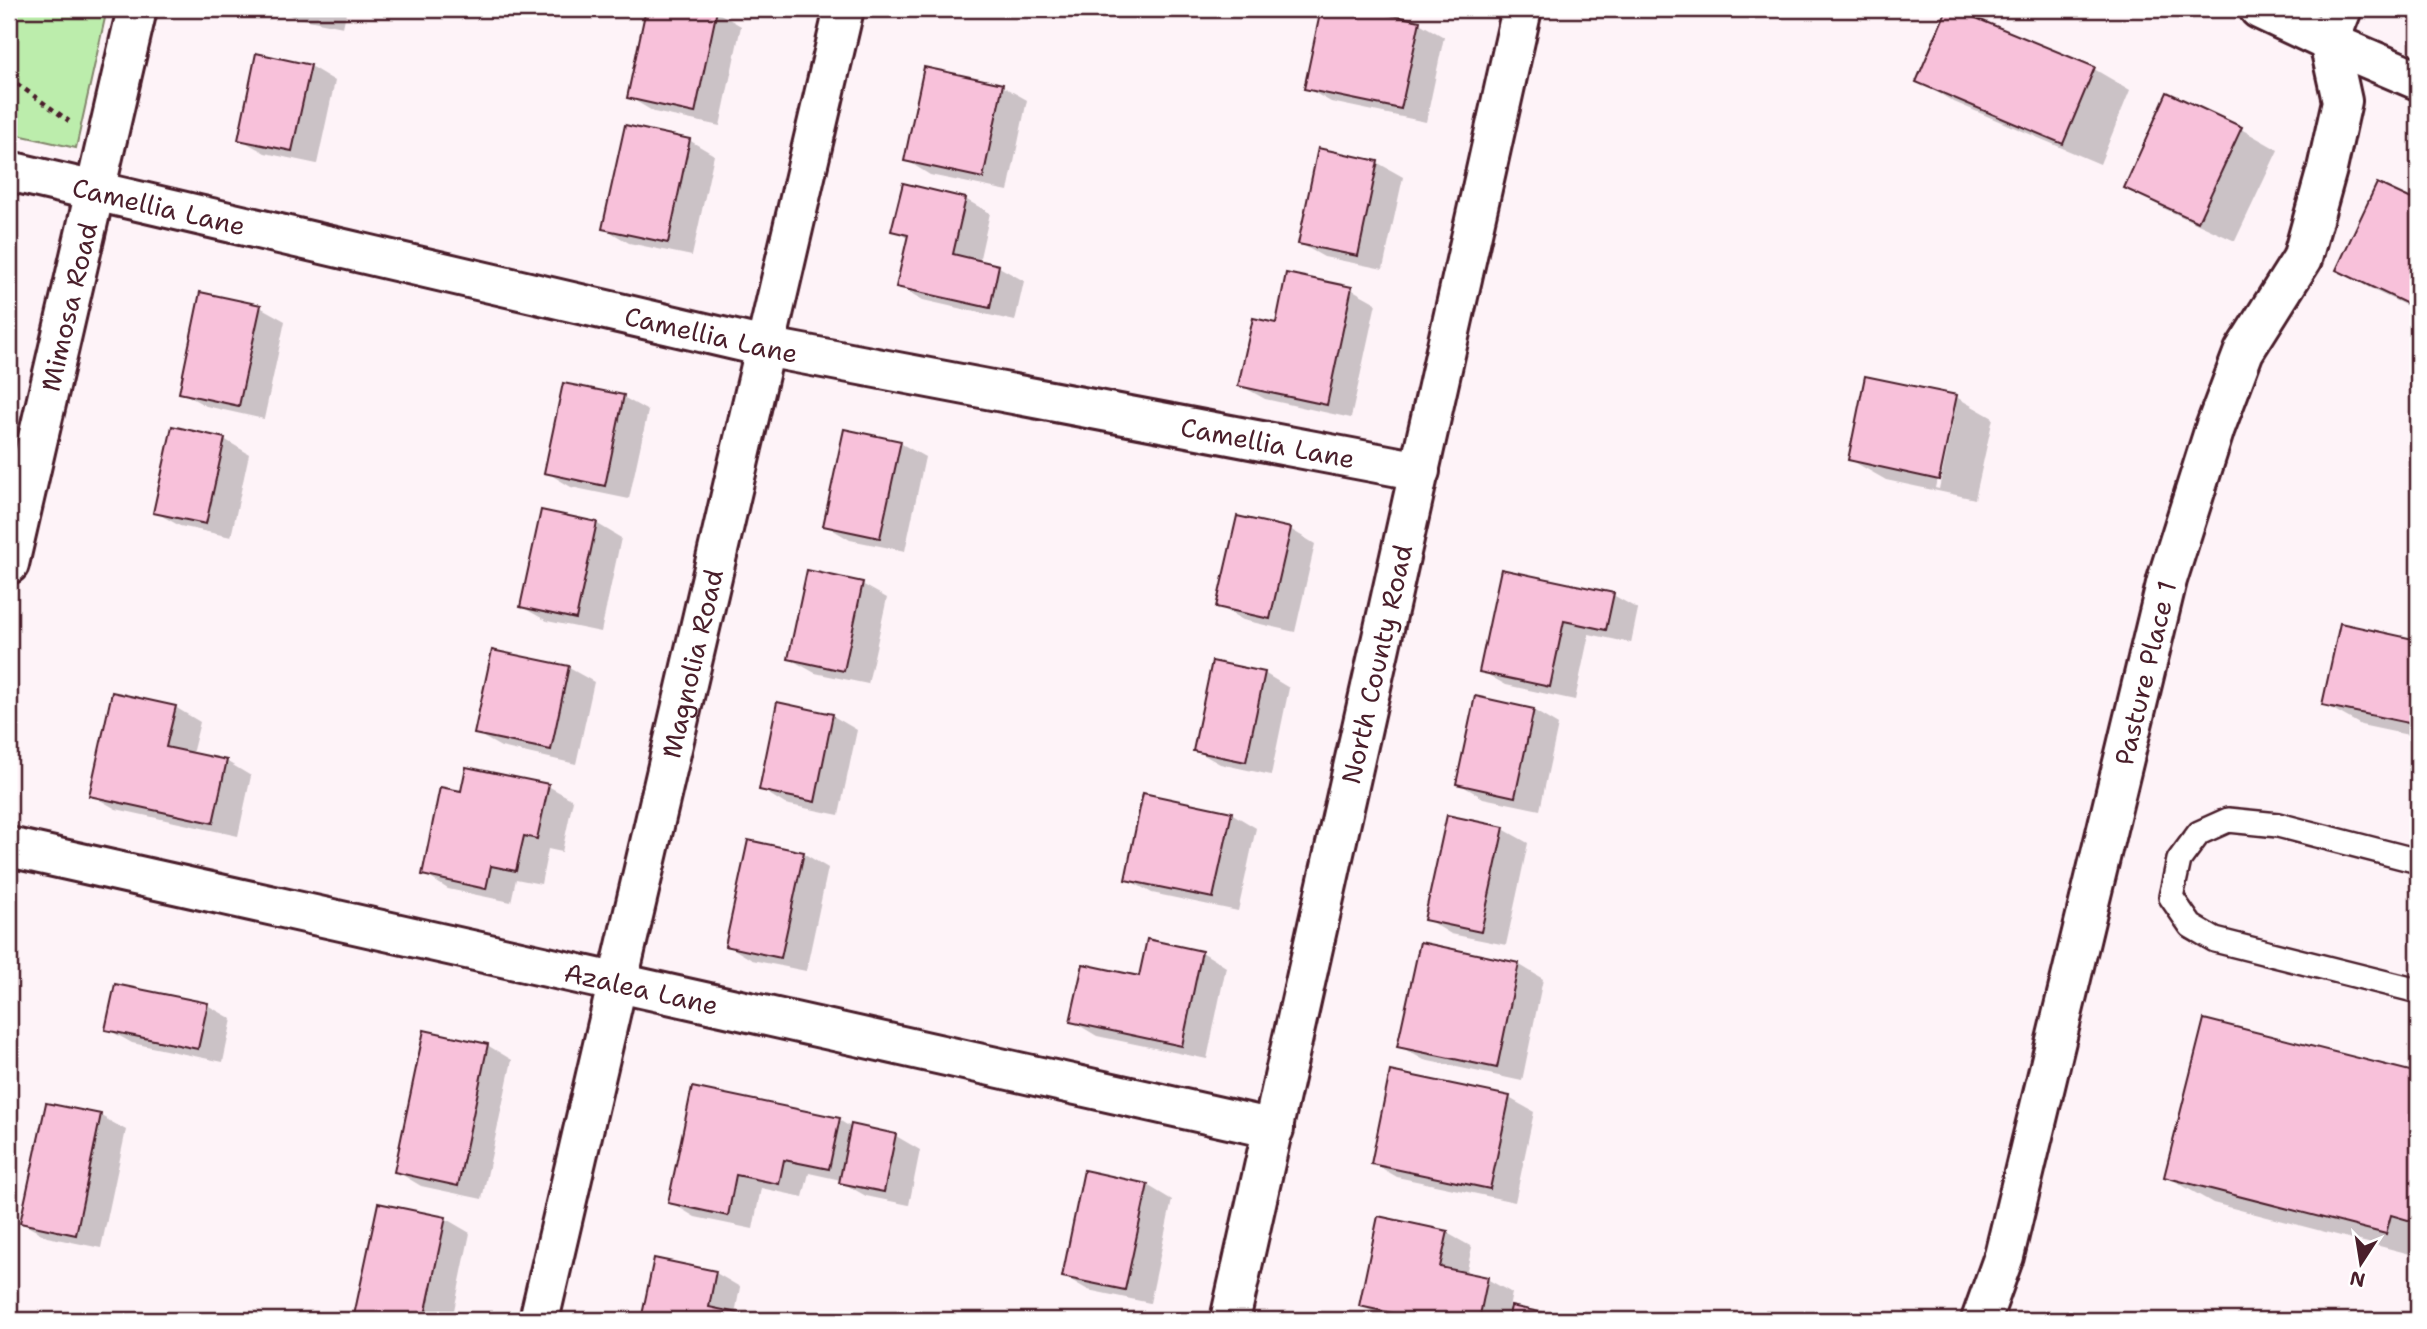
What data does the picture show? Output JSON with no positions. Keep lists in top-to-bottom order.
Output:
{
  "streets": {
    "street": [
      "Camellia Lane",
      "Mimosa Road",
      "Magnolia Road",
      "North County Road",
      "Pasture Place 1",
      "Azalea Lane"
    ]
  },
  "crossings": [
    ["Camellia Lane", "Mimosa Road"],
    ["Camellia Lane", "Magnolia Road"],
    ["Camellia Lane", "North County Road"],
    ["Magnolia Road", "Azalea Lane"],
    ["North County Road", "Azalea Lane"]
  ],
  "north": "bottom"
}
